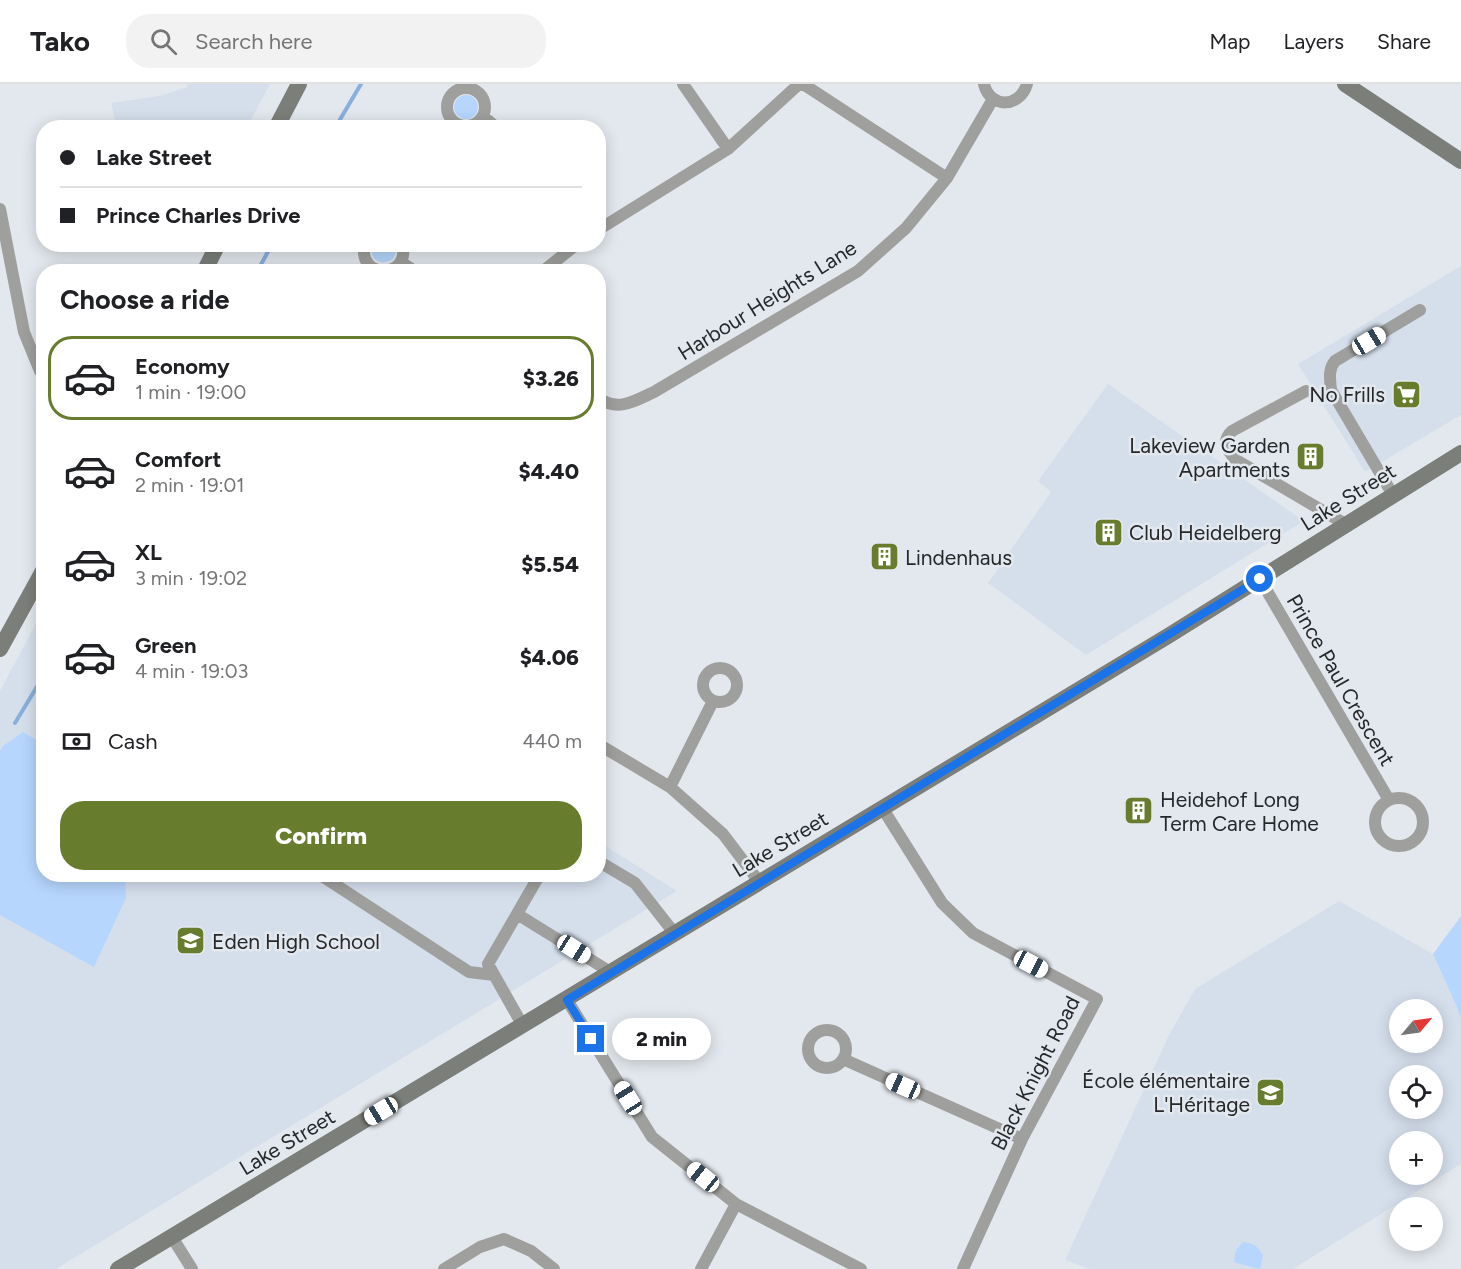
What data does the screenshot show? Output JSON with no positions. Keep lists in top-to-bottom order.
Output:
{
  "streets": {
    "main road": ["Lake Street"],
    "street": ["Harbour Heights Lane", "Prince Paul Crescent", "Black Knight Road"]
  },
  "crossings": [
    ["Lake Street", "Prince Paul Crescent"],
    ["Lake Street", "Black Knight Road"]
  ],
  "places": {
    "supermarket": ["No Frills"],
    "building": [
      "Lakeview Garden Apartments",
      "Club Heidelberg",
      "Lindenhaus",
      "Heidehof Long Term Care Home"
    ],
    "school or university": ["Eden High School", "École élémentaire L'Héritage"]
  },
  "north": "top right",
  "page": {
    "header": "Tako",
    "search": "Search here",
    "nav": ["Map", "Layers", "Share"],
    "banner": ["Lake Street", "Prince Charles Drive"],
    "heading": "Choose a ride",
    "list": [
      {
        "name": "Economy",
        "note": "1 min · 19:00",
        "value": "$3.26"
      },
      {
        "name": "Comfort",
        "note": "2 min · 19:01",
        "value": "$4.40"
      },
      {
        "name": "XL",
        "note": "3 min · 19:02",
        "value": "$5.54"
      },
      {
        "name": "Green",
        "note": "4 min · 19:03",
        "value": "$4.06"
      }
    ],
    "pay": ["Cash", "440 m"],
    "buttons": "Confirm",
    "map_buttons": ["+", "−"],
    "bubble": "2 min"
  }
}
